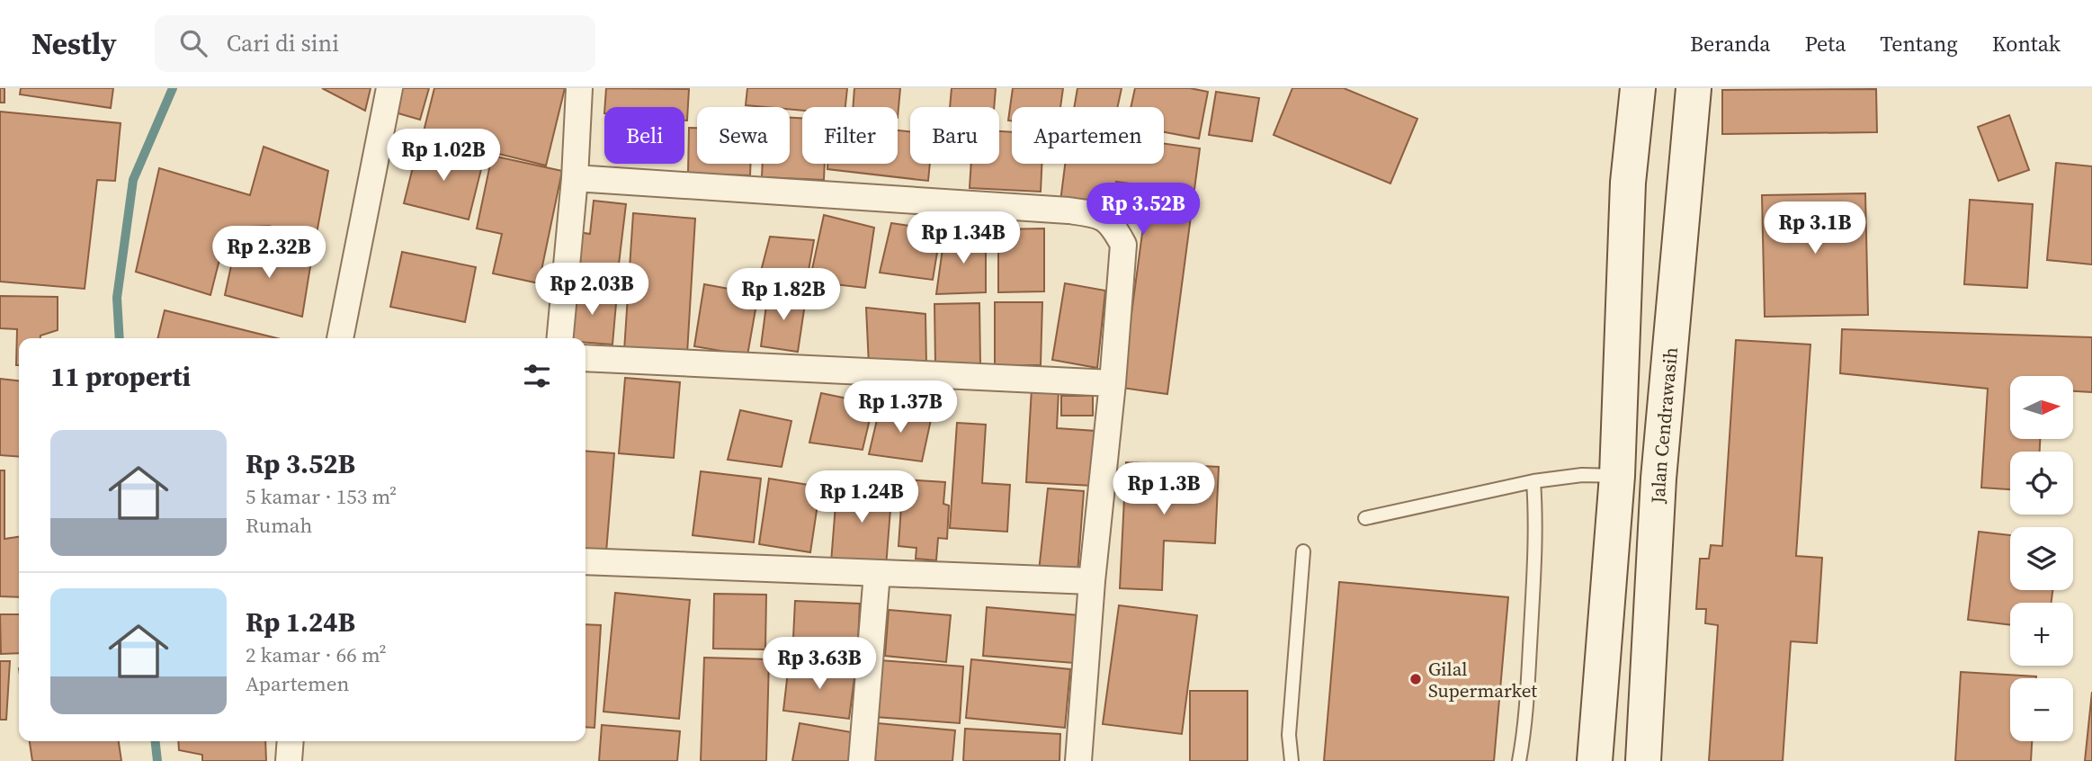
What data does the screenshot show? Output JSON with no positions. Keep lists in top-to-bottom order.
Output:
{
  "streets": {
    "main road": ["Jalan Cendrawasih"]
  },
  "places": ["Gilal Supermarket"],
  "north": "right",
  "page": {
    "header": "Nestly",
    "search": "Cari di sini",
    "nav": [
      "Beranda",
      "Peta",
      "Tentang",
      "Kontak"
    ],
    "chip": [
      "Beli",
      "Sewa",
      "Filter",
      "Baru",
      "Apartemen"
    ],
    "price": [
      "Rp 1.02B",
      "Rp 3.52B",
      "Rp 3.1B",
      "Rp 1.34B",
      "Rp 2.32B",
      "Rp 2.03B",
      "Rp 1.82B",
      "Rp 1.37B",
      "Rp 1.3B",
      "Rp 1.24B",
      "Rp 3.63B"
    ],
    "heading": "11 properti",
    "map_buttons": ["+", "−"],
    "list": [
      {
        "name": "Rp 3.52B",
        "note": "5 kamar · 153 m² · Rumah"
      },
      {
        "name": "Rp 1.24B",
        "note": "2 kamar · 66 m² · Apartemen"
      }
    ]
  }
}
